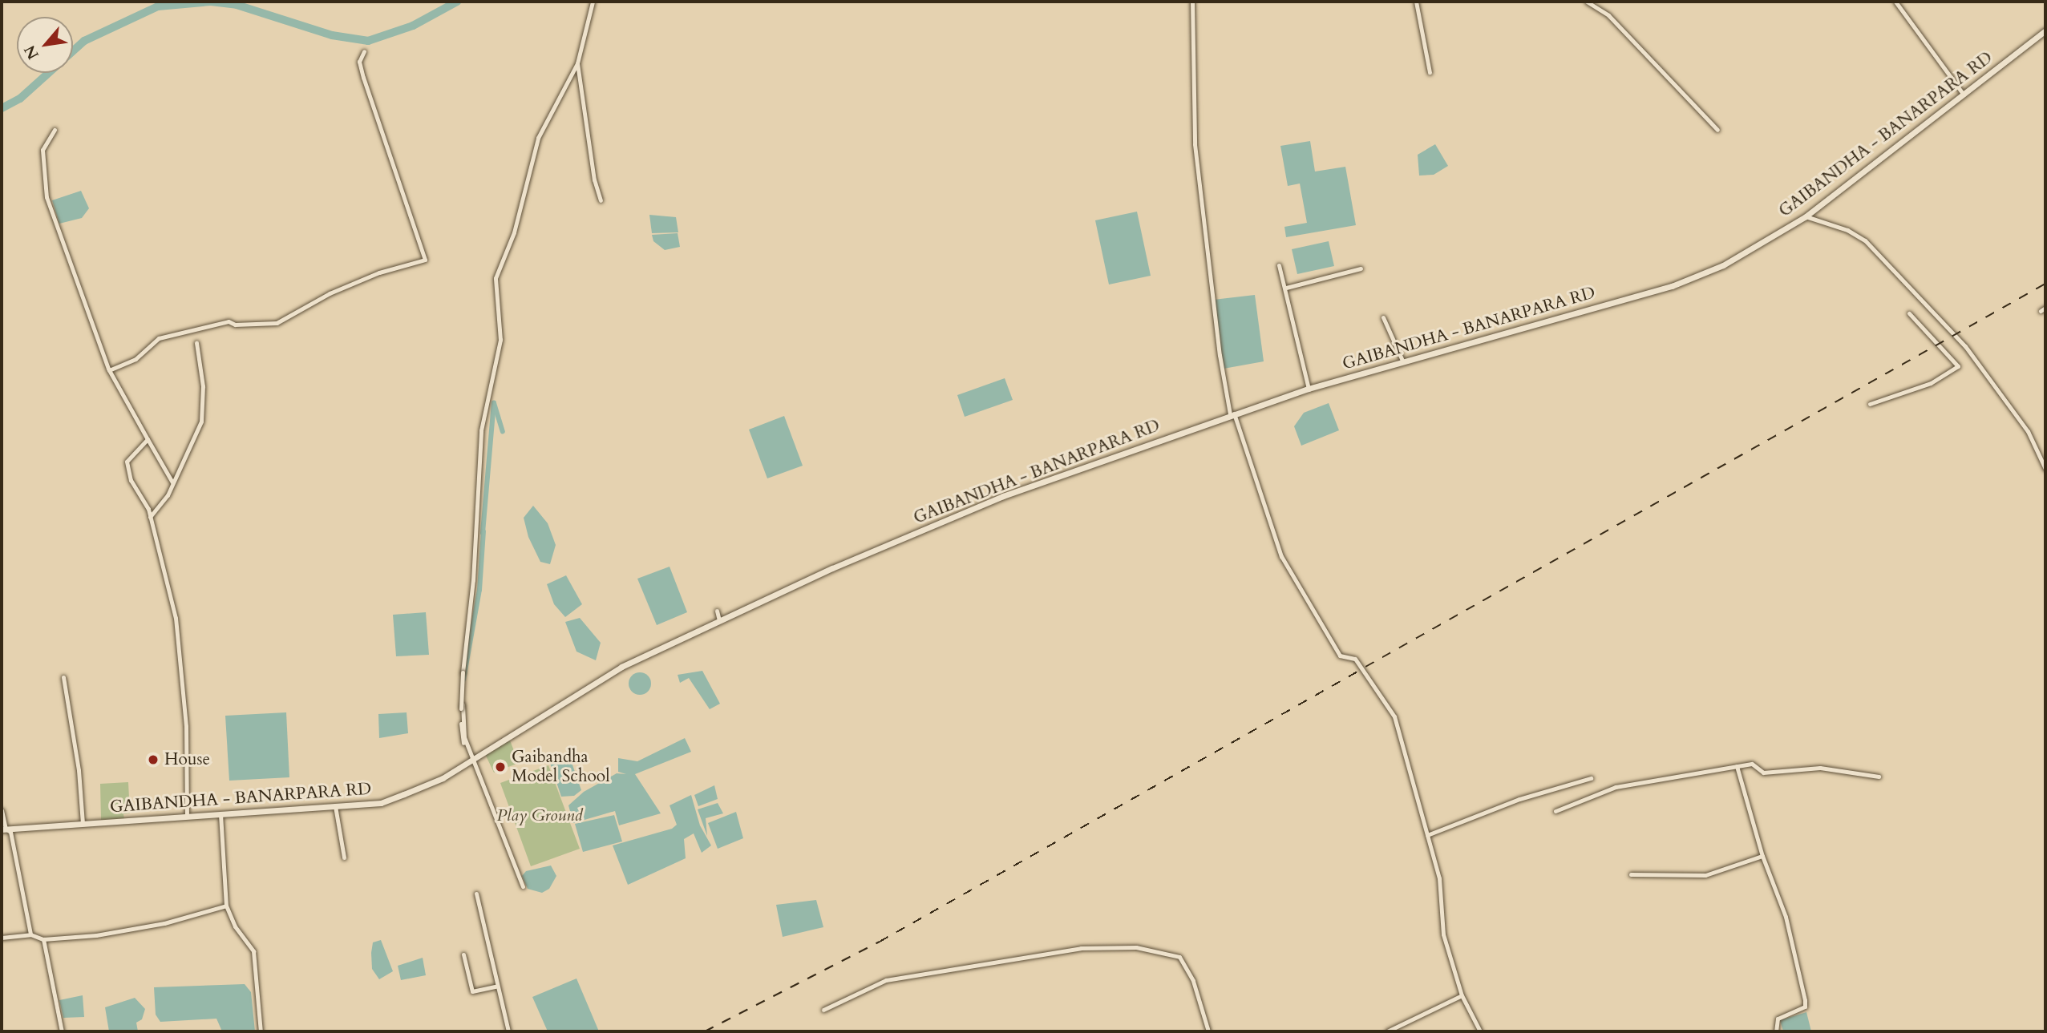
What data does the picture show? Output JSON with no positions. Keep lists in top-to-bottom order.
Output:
{
  "streets": {
    "main road": ["GAIBANDHA - BANARPARA RD"]
  },
  "parks": ["Play Ground"],
  "places": ["House", "Gaibandha Model School"],
  "north": "bottom left"
}
